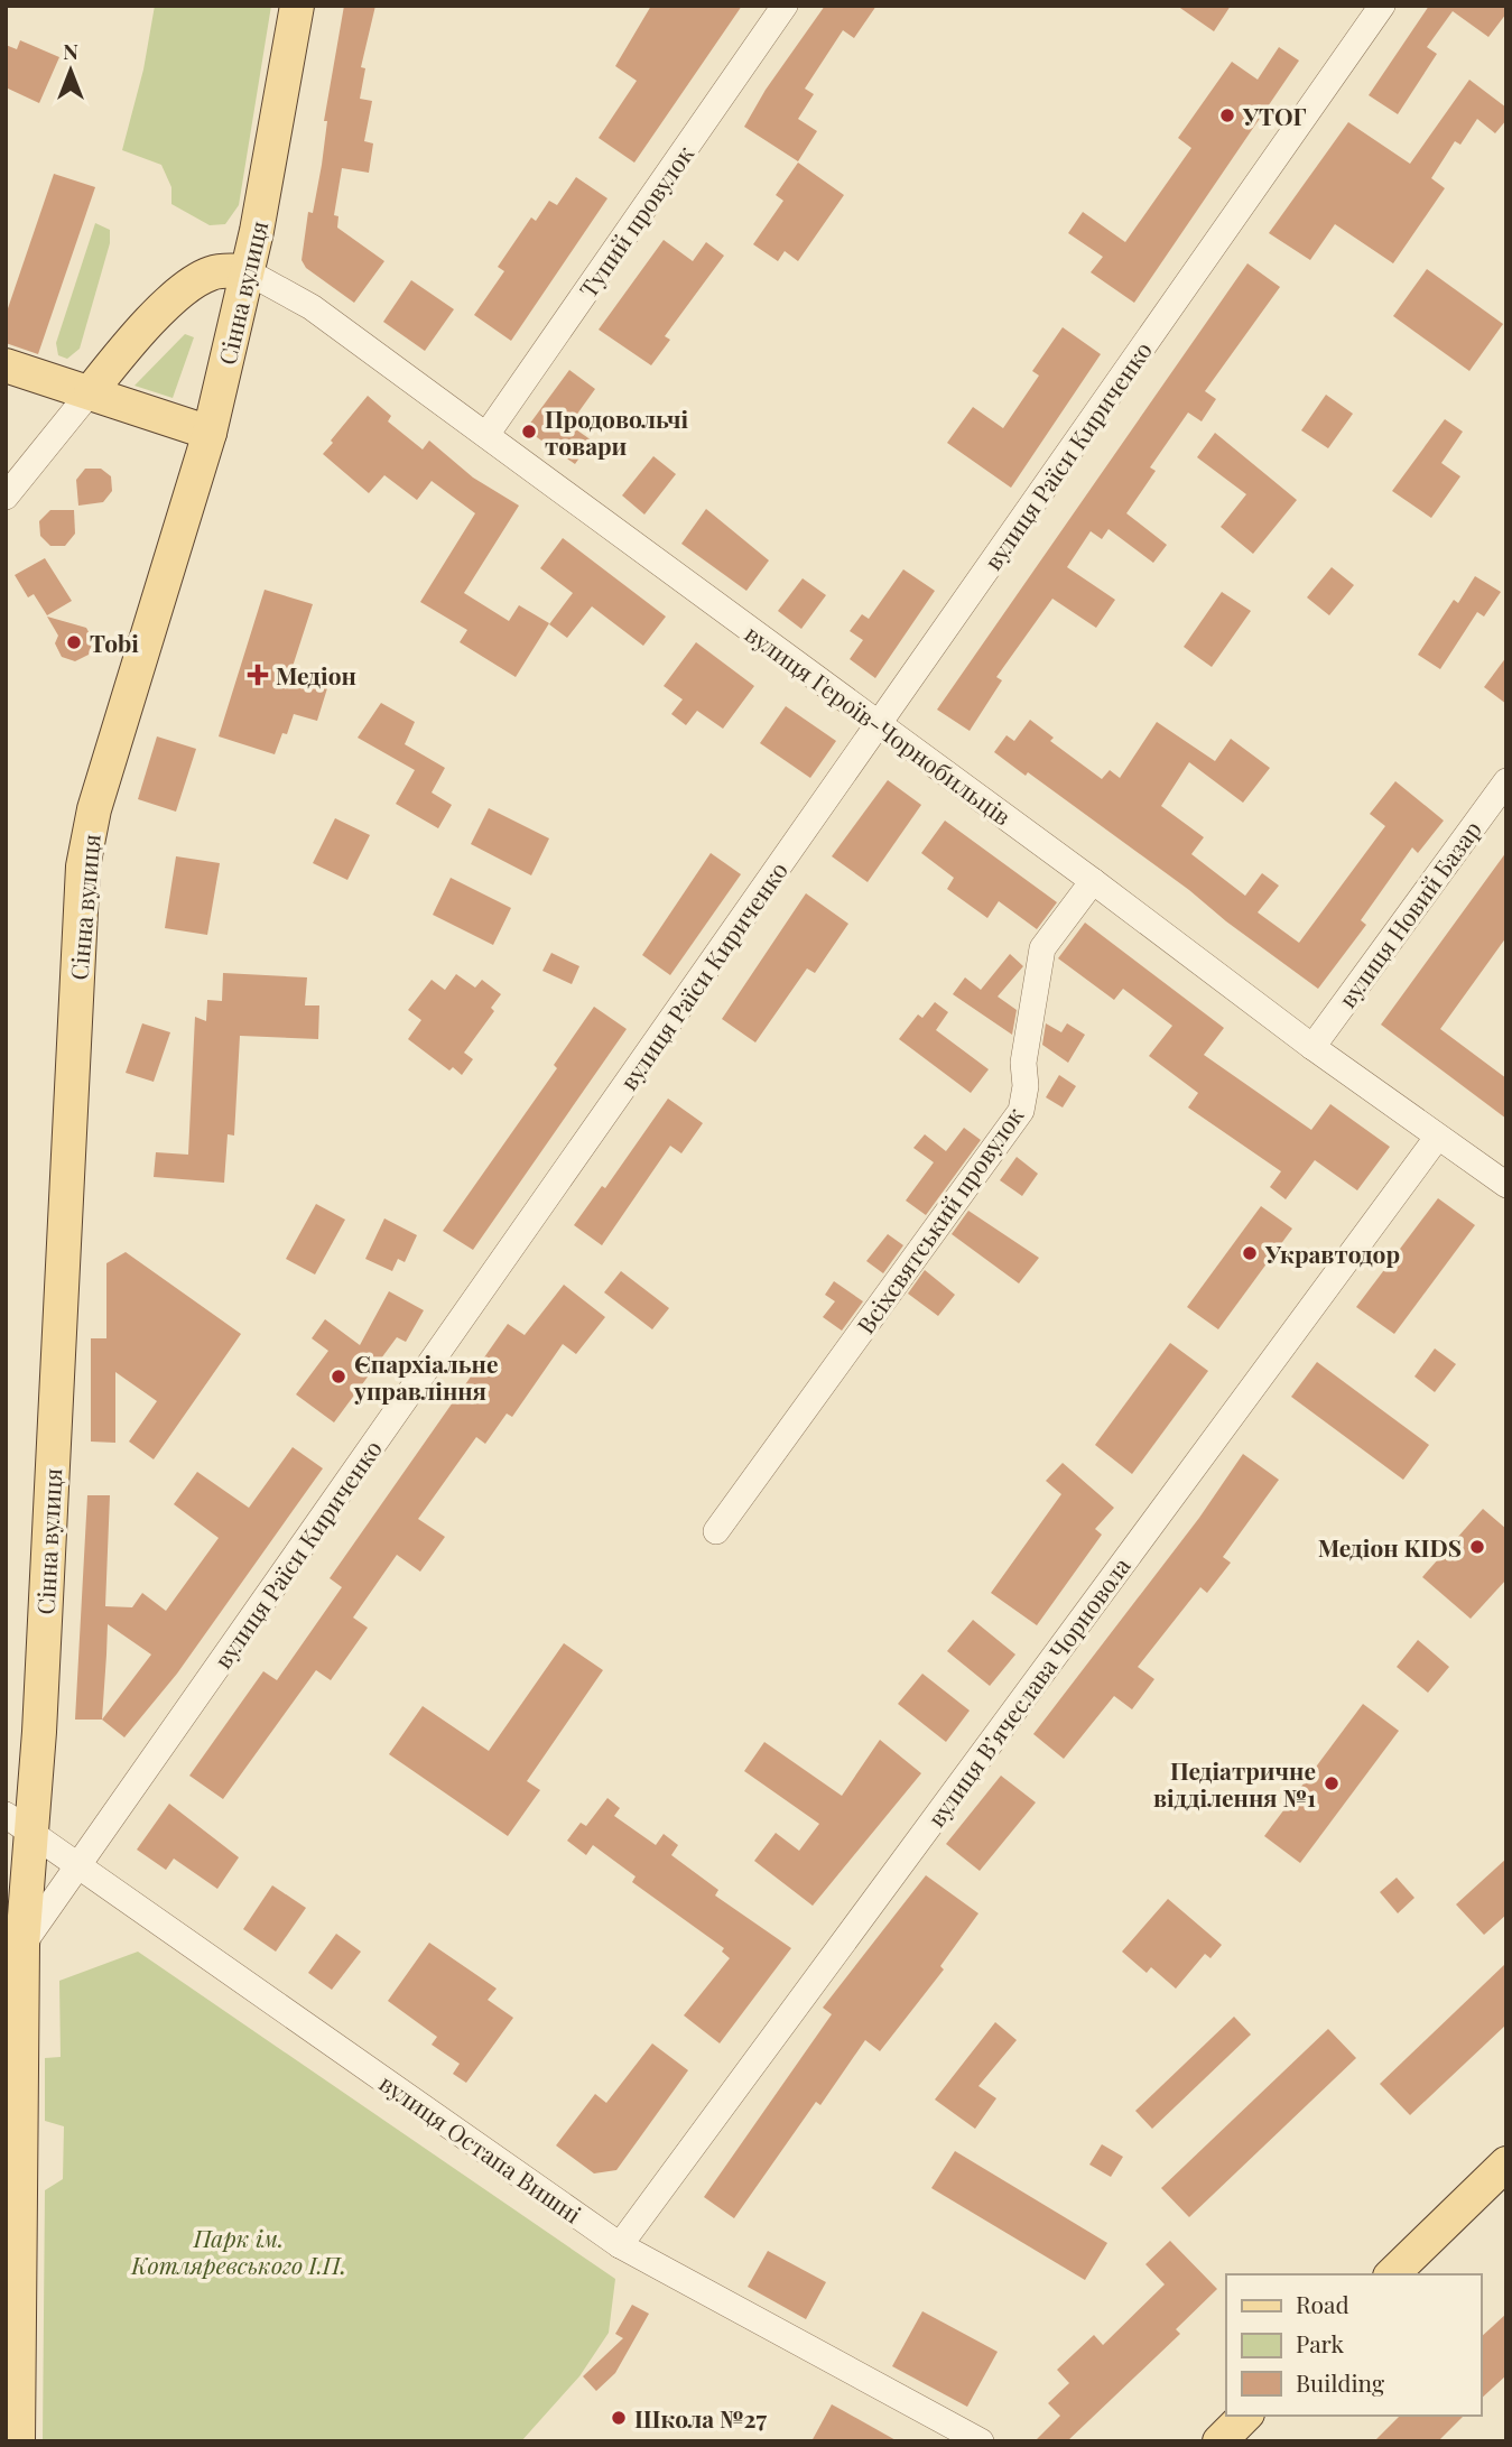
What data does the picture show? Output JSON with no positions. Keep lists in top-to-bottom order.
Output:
{
  "streets": {
    "main road": ["Сінна вулиця"],
    "street": [
      "Тупий провулок",
      "вулиця Раїси Кириченко",
      "вулиця Героїв-Чорнобильців",
      "вулиця Новий Базар",
      "Всіхсвятський провулок",
      "вулиця Вʼячеслава Чорновола",
      "вулиця Остапа Вишні"
    ]
  },
  "crossings": [
    ["Тупий провулок", "вулиця Героїв-Чорнобильців"],
    ["Сінна вулиця", "вулиця Героїв-Чорнобильців"],
    ["Сінна вулиця", "вулиця Остапа Вишні"],
    ["вулиця Раїси Кириченко", "вулиця Героїв-Чорнобильців"],
    ["вулиця Раїси Кириченко", "вулиця Остапа Вишні"],
    ["вулиця Героїв-Чорнобильців", "вулиця Новий Базар"],
    ["вулиця Героїв-Чорнобильців", "Всіхсвятський провулок"],
    ["вулиця Героїв-Чорнобильців", "вулиця Вʼячеслава Чорновола"],
    ["вулиця Вʼячеслава Чорновола", "вулиця Остапа Вишні"]
  ],
  "parks": ["Парк ім. Котляревського І.П."],
  "places": {
    "other": [
      "УТОГ",
      "Продовольчі товари",
      "Tobi",
      "Укравтодор",
      "Єпархіальне управління",
      "Медіон KIDS",
      "Педіатричне відділення №1",
      "Школа №27"
    ],
    "health": ["Медіон"]
  },
  "legend": ["Road", "Park", "Building"],
  "north": "top"
}
